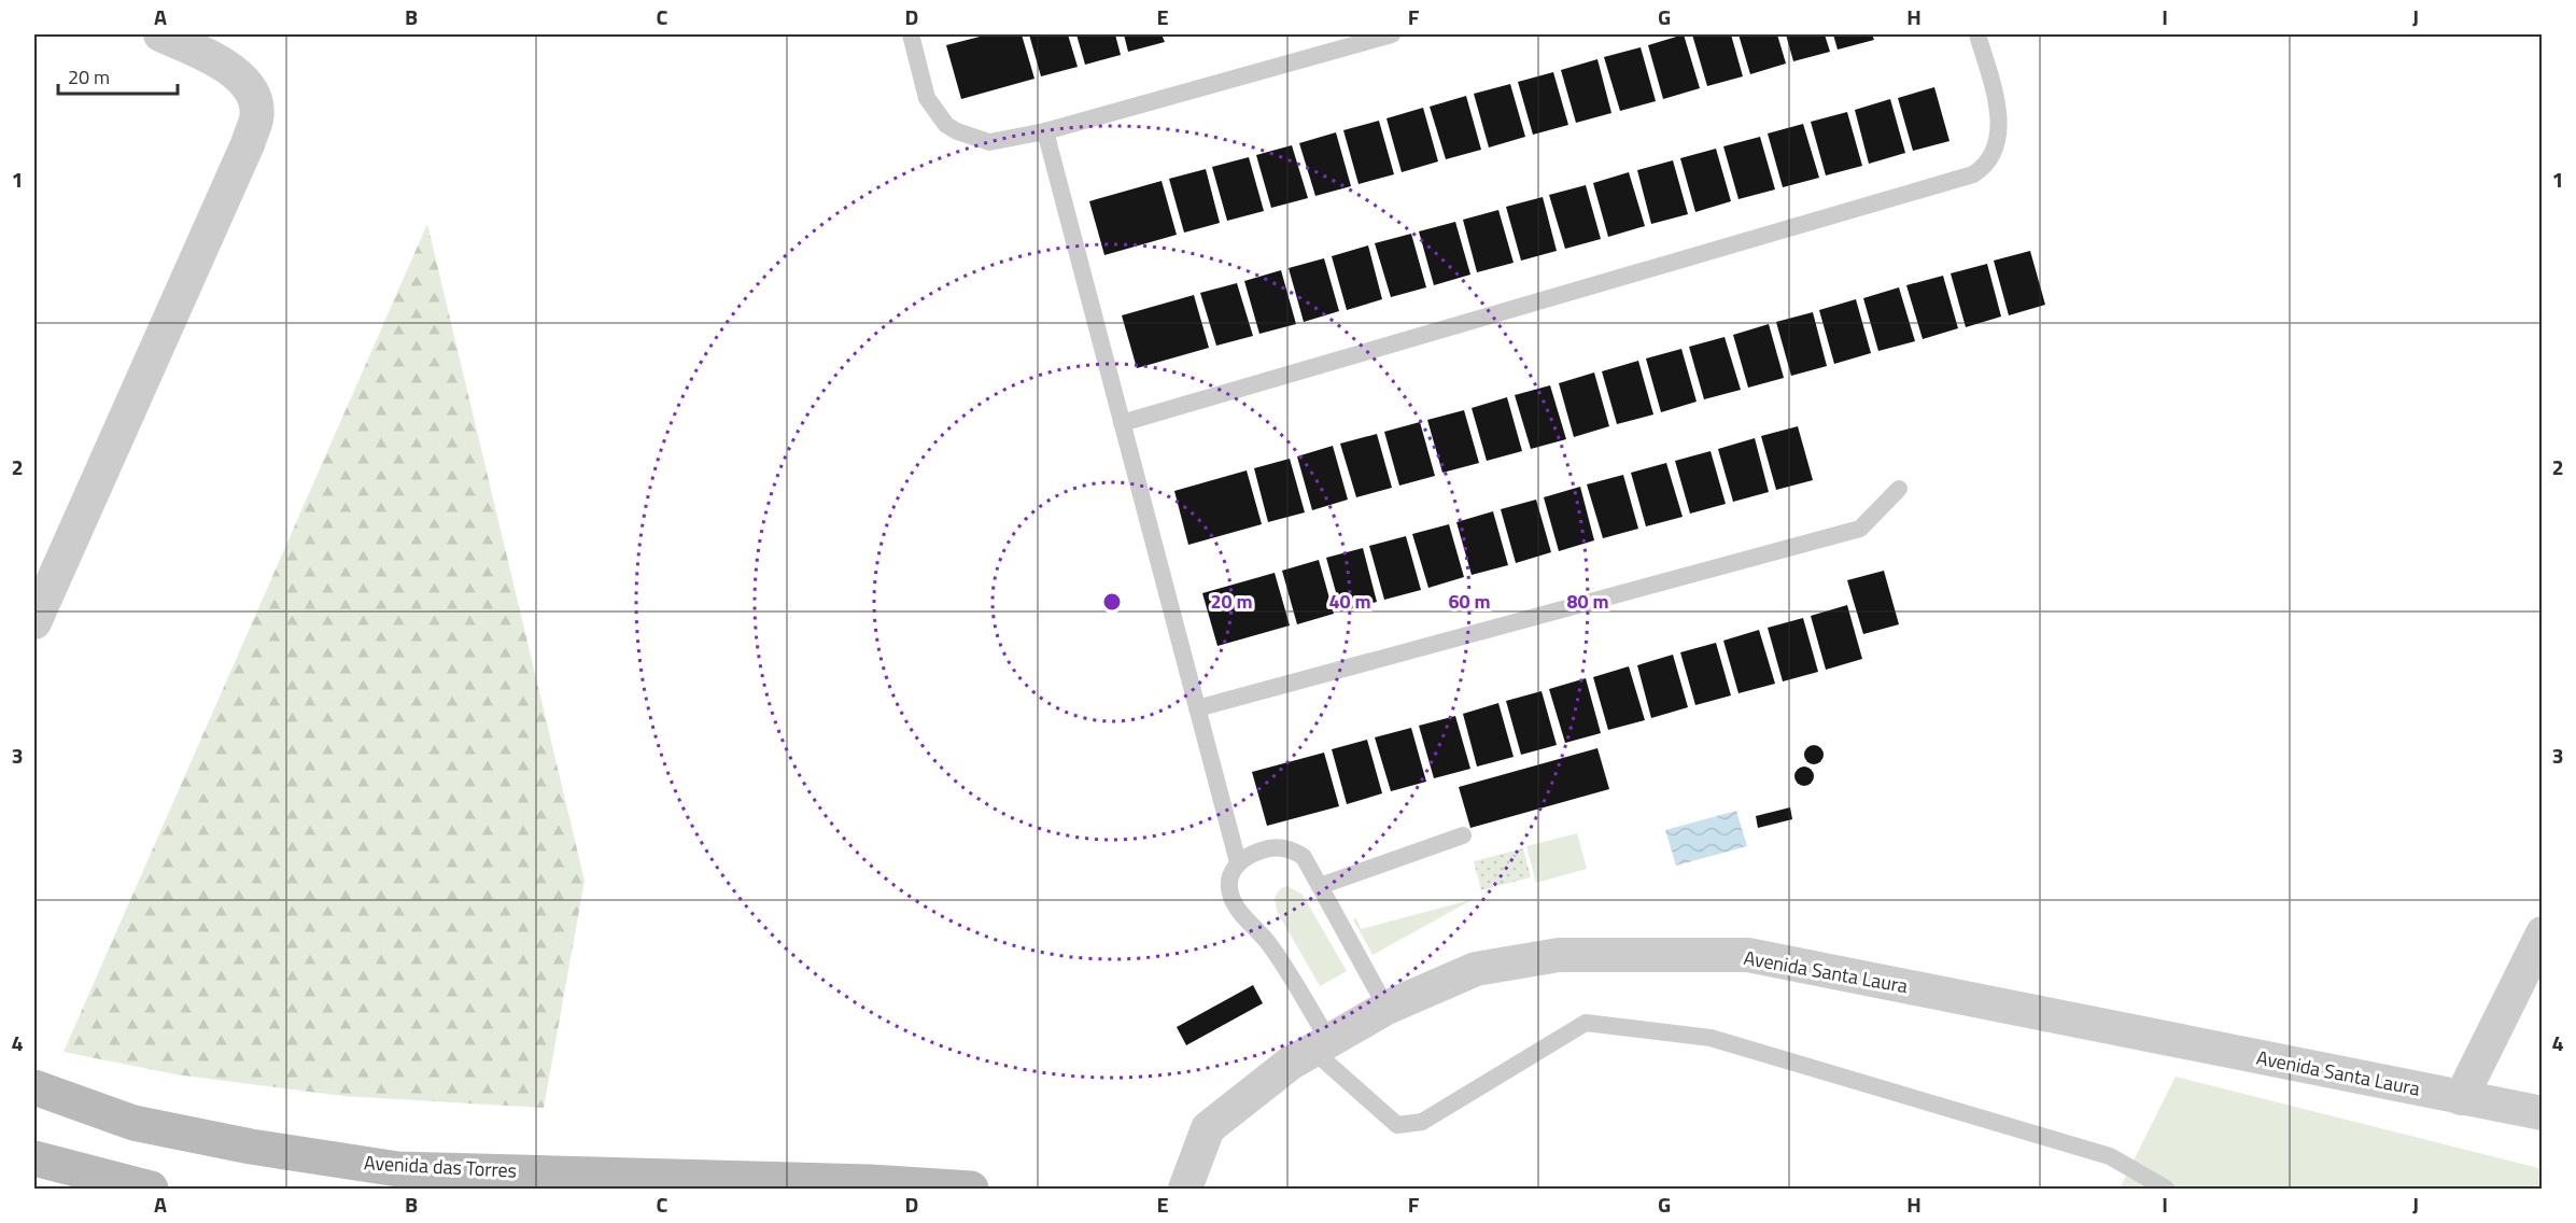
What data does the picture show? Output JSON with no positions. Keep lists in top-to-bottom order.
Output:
{
  "streets": {
    "main road": ["Avenida das Torres"],
    "street": ["Avenida Santa Laura"]
  },
  "scale_bar": "20 m",
  "grid": {
    "columns": [
      "A",
      "B",
      "C",
      "D",
      "E",
      "F",
      "G",
      "H",
      "I",
      "J"
    ],
    "rows": [
      "1",
      "2",
      "3",
      "4"
    ]
  },
  "rings": [
    "20 m",
    "40 m",
    "60 m",
    "80 m"
  ]
}
